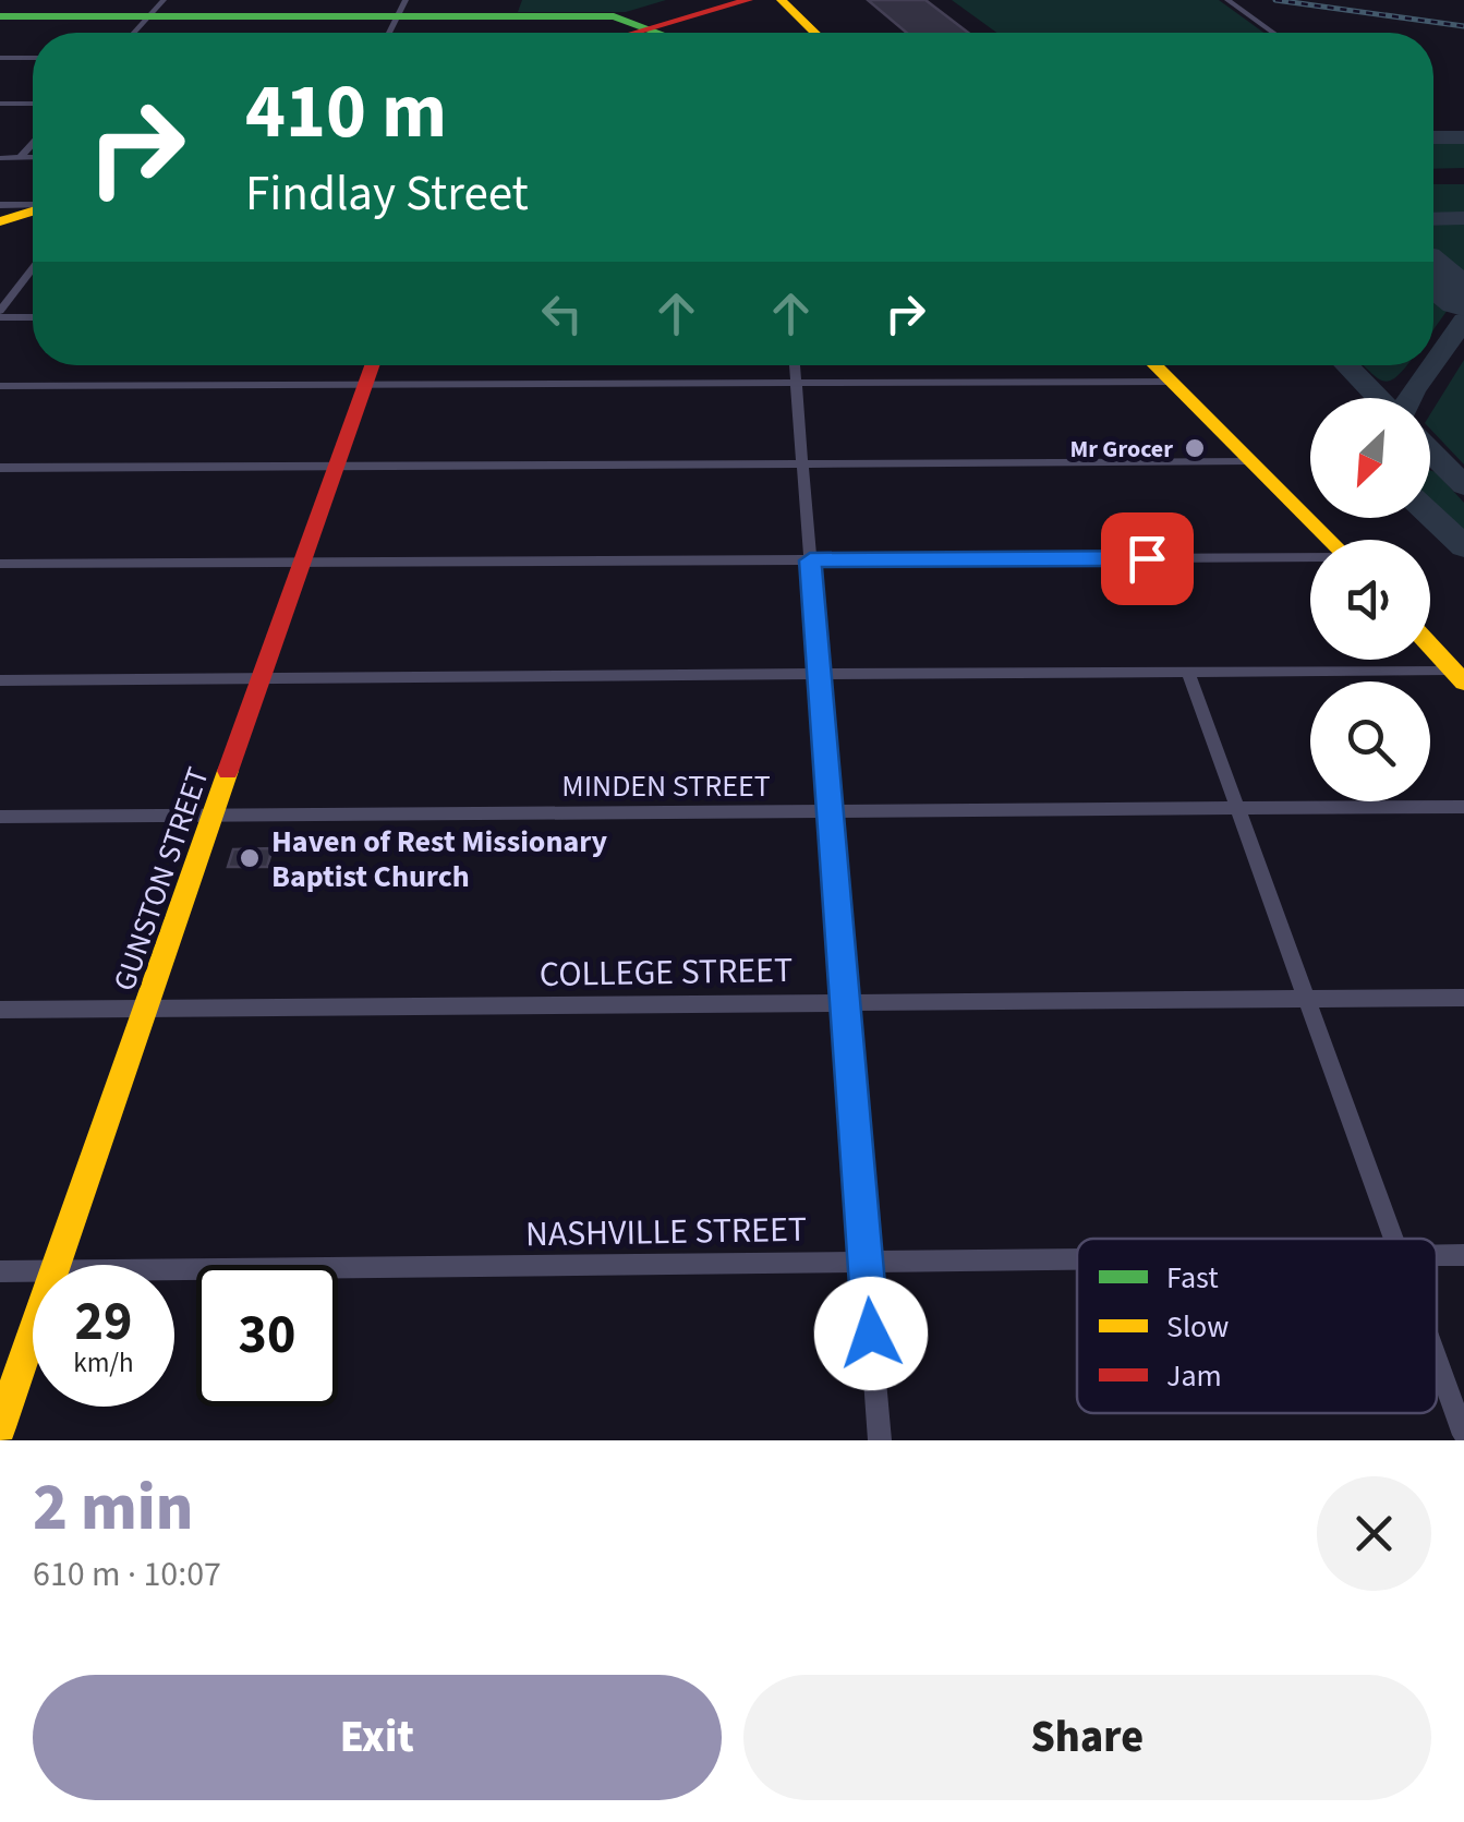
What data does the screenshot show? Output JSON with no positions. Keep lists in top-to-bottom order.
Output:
{
  "streets": {
    "main road": ["GUNSTON STREET"],
    "street": ["MINDEN STREET", "COLLEGE STREET", "NASHVILLE STREET"]
  },
  "crossings": [
    ["MINDEN STREET", "GUNSTON STREET"],
    ["GUNSTON STREET", "COLLEGE STREET"]
  ],
  "places": ["Mr Grocer", "Haven of Rest Missionary Baptist Church"],
  "legend": ["Fast", "Slow", "Jam"],
  "north": "bottom left",
  "page": {
    "turn": ["410 m", "Findlay Street"],
    "speed": "29 km/h",
    "limit": "30",
    "heading": ["2 min", "610 m · 10:07"],
    "buttons": ["Exit", "Share"]
  }
}
